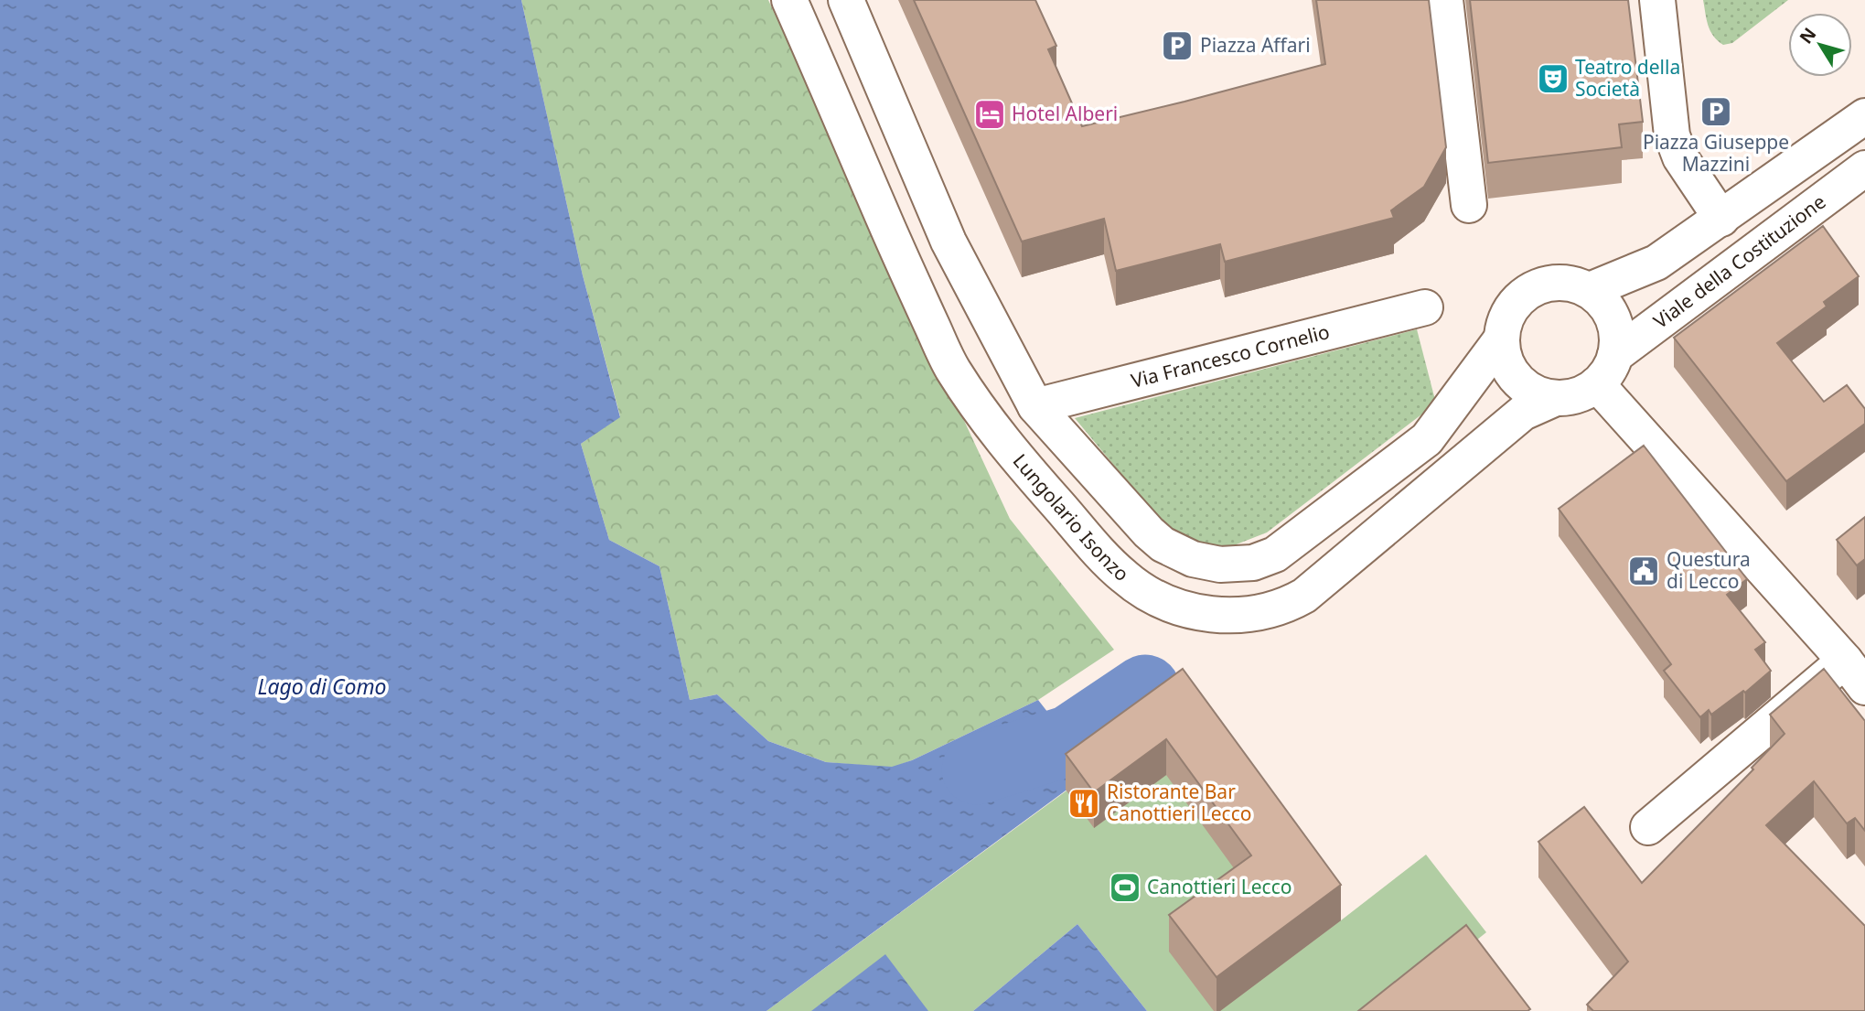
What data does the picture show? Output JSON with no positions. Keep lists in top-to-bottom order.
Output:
{
  "streets": {
    "main road": ["Viale della Costituzione", "Via Francesco Cornelio", "Lungolario Isonzo"]
  },
  "crossings": [
    ["Viale della Costituzione", "Lungolario Isonzo"]
  ],
  "water": ["Lago di Como"],
  "places": {
    "parking": ["Piazza Affari", "Piazza Giuseppe Mazzini"],
    "theatre": ["Teatro della Società"],
    "hotel": ["Hotel Alberi"],
    "public building": ["Questura di Lecco"],
    "restaurant": ["Ristorante Bar Canottieri Lecco"],
    "sports": ["Canottieri Lecco"]
  },
  "north": "top left"
}
